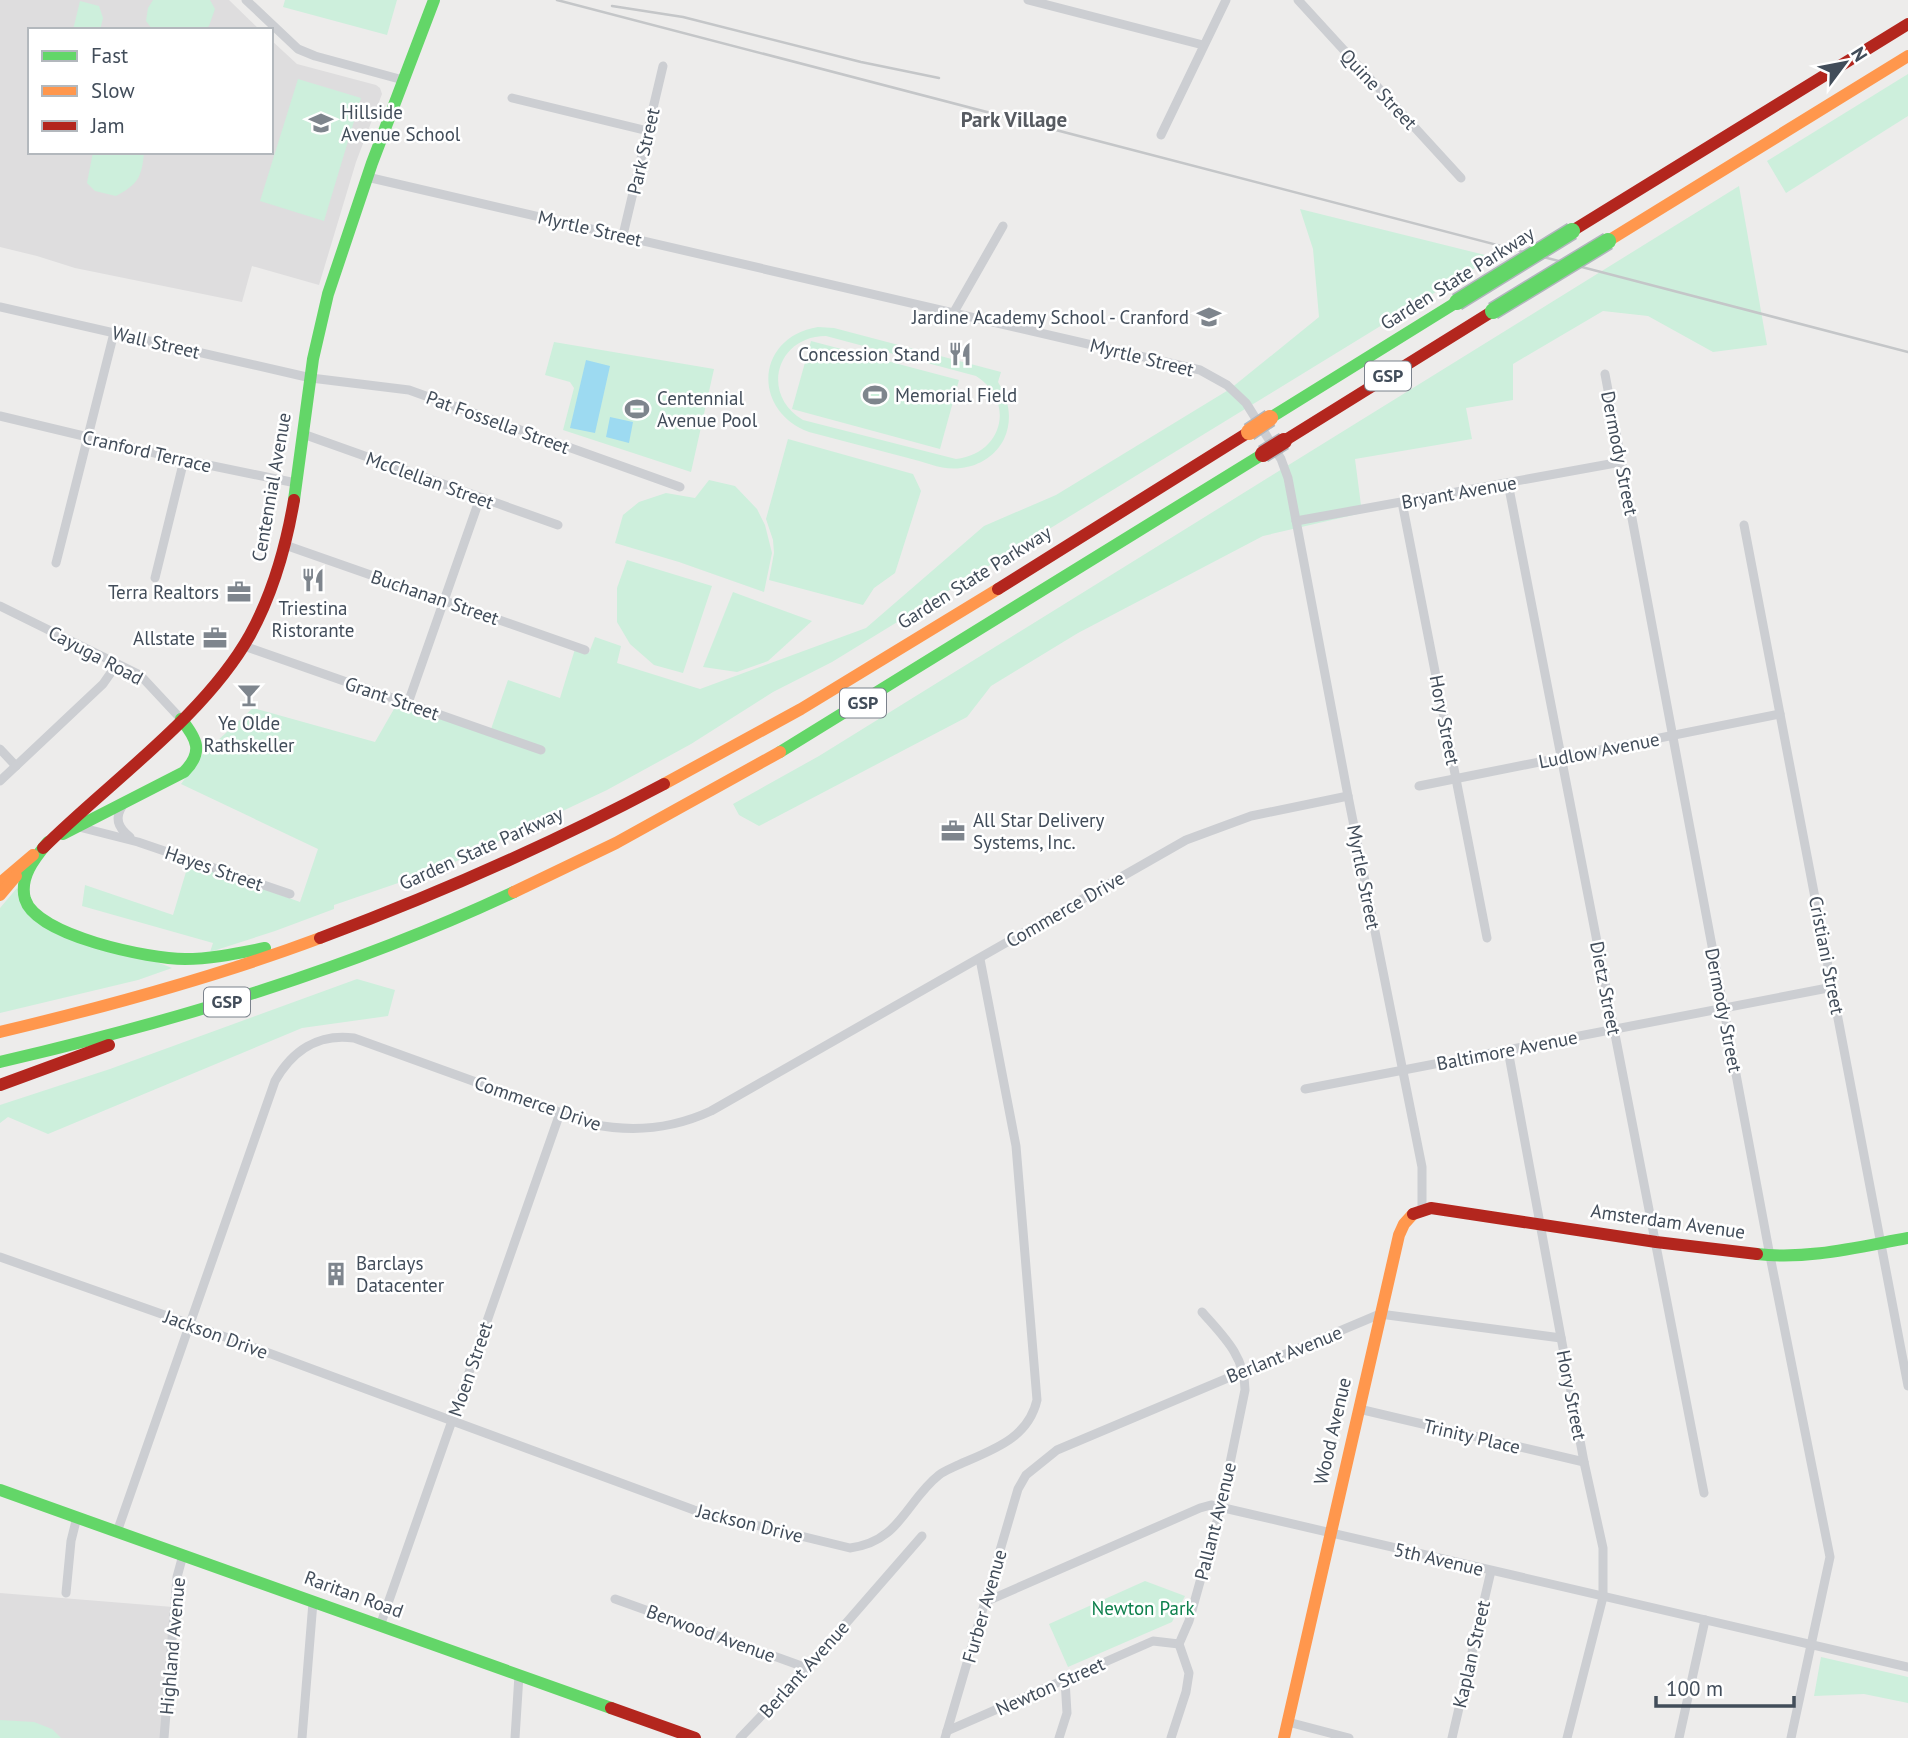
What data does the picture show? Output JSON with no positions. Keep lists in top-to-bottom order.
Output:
{
  "streets": {
    "main road": [
      "Garden State Parkway",
      "GSP",
      "Centennial Avenue",
      "Amsterdam Avenue",
      "Wood Avenue",
      "Raritan Road"
    ],
    "street": [
      "Quine Street",
      "Park Street",
      "Myrtle Street",
      "Wall Street",
      "Pat Fossella Street",
      "Cranford Terrace",
      "Dermody Street",
      "McClellan Street",
      "Bryant Avenue",
      "Buchanan Street",
      "Cayuga Road",
      "Grant Street",
      "Hory Street",
      "Ludlow Avenue",
      "Hayes Street",
      "Commerce Drive",
      "Cristiani Street",
      "Dietz Street",
      "Baltimore Avenue",
      "Jackson Drive",
      "Berlant Avenue",
      "Moen Street",
      "Trinity Place",
      "Pallant Avenue",
      "5th Avenue",
      "Furber Avenue",
      "Berwood Avenue",
      "Highland Avenue",
      "Kaplan Street",
      "Newton Street"
    ]
  },
  "crossings": [
    ["Park Street", "Myrtle Street"],
    ["Myrtle Street", "Centennial Avenue"],
    ["Myrtle Street", "Bryant Avenue"],
    ["Myrtle Street", "Commerce Drive"],
    ["Myrtle Street", "Baltimore Avenue"],
    ["Myrtle Street", "Amsterdam Avenue"],
    ["Myrtle Street", "Wood Avenue"],
    ["Wall Street", "Pat Fossella Street"],
    ["Wall Street", "Centennial Avenue"],
    ["Pat Fossella Street", "Centennial Avenue"],
    ["Cranford Terrace", "Centennial Avenue"],
    ["Dermody Street", "Bryant Avenue"],
    ["Dermody Street", "Ludlow Avenue"],
    ["Dermody Street", "Baltimore Avenue"],
    ["Dermody Street", "Amsterdam Avenue"],
    ["Dermody Street", "5th Avenue"],
    ["McClellan Street", "Centennial Avenue"],
    ["Centennial Avenue", "Buchanan Street"],
    ["Centennial Avenue", "Cayuga Road"],
    ["Centennial Avenue", "Grant Street"],
    ["Bryant Avenue", "Hory Street"],
    ["Bryant Avenue", "Dietz Street"],
    ["Hory Street", "Ludlow Avenue"],
    ["Hory Street", "Baltimore Avenue"],
    ["Hory Street", "Amsterdam Avenue"],
    ["Hory Street", "Berlant Avenue"],
    ["Hory Street", "Trinity Place"],
    ["Hory Street", "5th Avenue"],
    ["Ludlow Avenue", "Cristiani Street"],
    ["Ludlow Avenue", "Dietz Street"],
    ["Commerce Drive", "Jackson Drive"],
    ["Commerce Drive", "Moen Street"],
    ["Commerce Drive", "Raritan Road"],
    ["Cristiani Street", "Baltimore Avenue"],
    ["Cristiani Street", "Amsterdam Avenue"],
    ["Dietz Street", "Baltimore Avenue"],
    ["Dietz Street", "Amsterdam Avenue"],
    ["Amsterdam Avenue", "Wood Avenue"],
    ["Jackson Drive", "Moen Street"],
    ["Berlant Avenue", "Wood Avenue"],
    ["Berlant Avenue", "Pallant Avenue"],
    ["Berlant Avenue", "Furber Avenue"],
    ["Berlant Avenue", "Berwood Avenue"],
    ["Moen Street", "Raritan Road"],
    ["Wood Avenue", "Trinity Place"],
    ["Wood Avenue", "5th Avenue"],
    ["Pallant Avenue", "5th Avenue"],
    ["Pallant Avenue", "Newton Street"],
    ["5th Avenue", "Furber Avenue"],
    ["5th Avenue", "Kaplan Street"],
    ["Raritan Road", "Highland Avenue"],
    ["Furber Avenue", "Newton Street"]
  ],
  "districts": ["Park Village"],
  "parks": ["Newton Park"],
  "places": {
    "school or university": ["Hillside Avenue School", "Jardine Academy School - Cranford"],
    "restaurant": ["Concession Stand", "Triestina Ristorante"],
    "sports": ["Memorial Field", "Centennial Avenue Pool"],
    "office": ["Terra Realtors", "Allstate", "All Star Delivery Systems, Inc."],
    "bar": ["Ye Olde Rathskeller"],
    "building": ["Barclays Datacenter"]
  },
  "legend": ["Fast", "Slow", "Jam"],
  "scale_bar": "100 m",
  "north": "top right"
}
